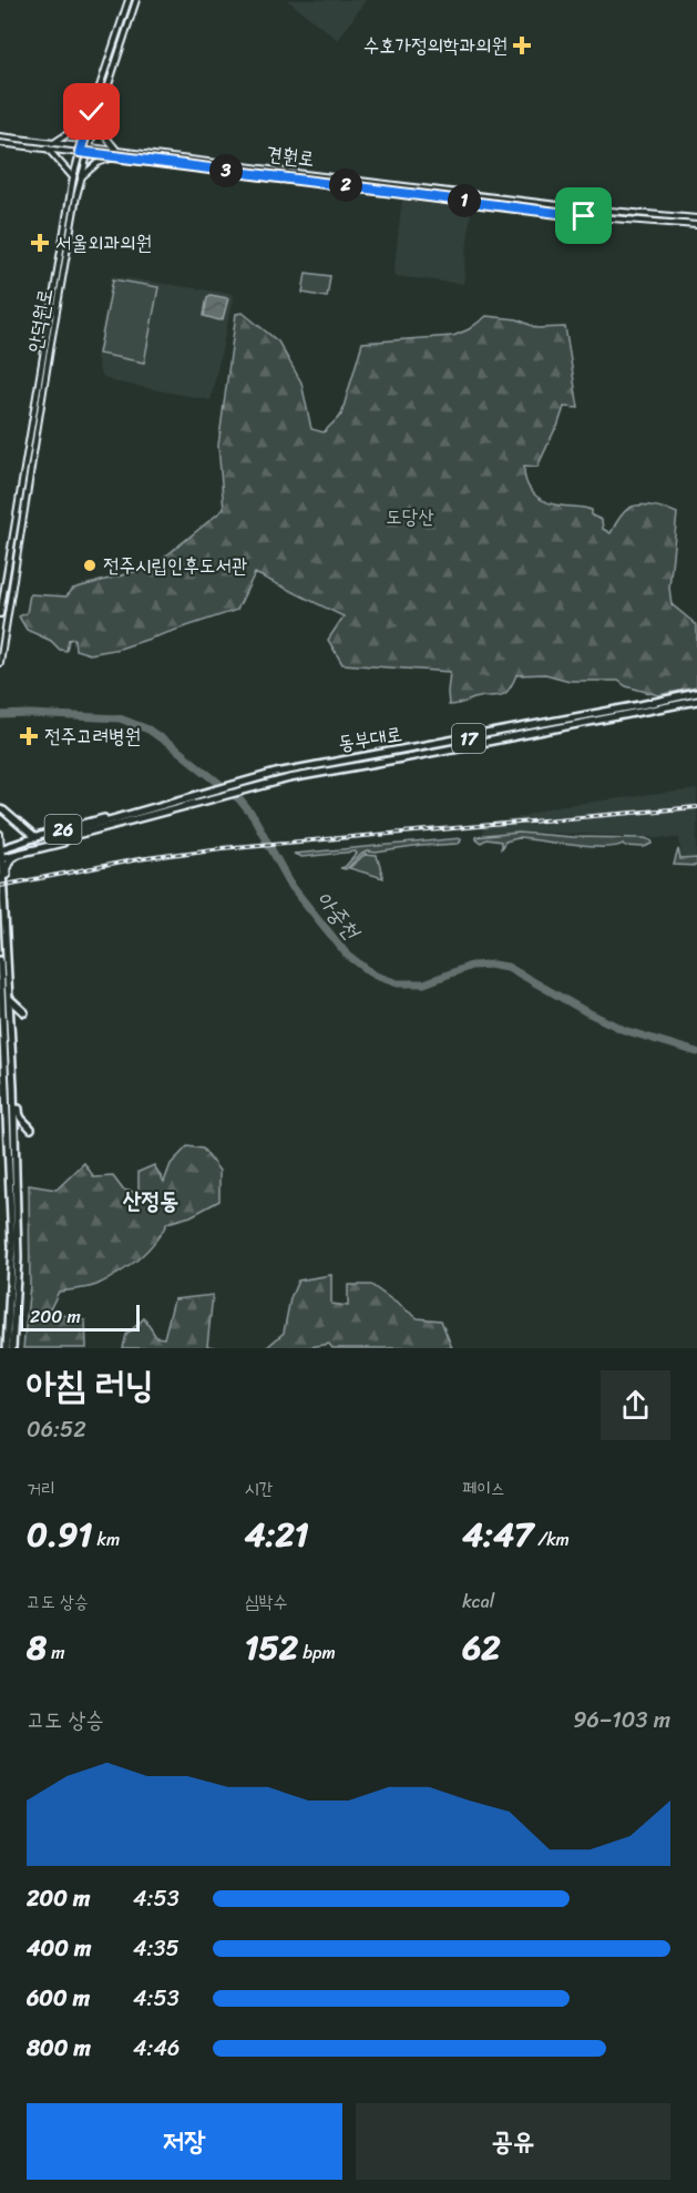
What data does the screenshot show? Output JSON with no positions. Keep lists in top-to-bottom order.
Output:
{
  "streets": {
    "main road": ["동부대로", "17", "26"],
    "street": ["견훤로", "안덕원로"]
  },
  "crossings": [
    ["견훤로", "안덕원로"],
    ["동부대로", "26"]
  ],
  "districts": ["산정동"],
  "water": ["아중천"],
  "parks": ["도당산"],
  "places": {
    "health": ["수호가정의학과의원", "서울외과의원", "전주고려병원"],
    "other": ["전주시립인후도서관"]
  },
  "scale_bar": "200 m",
  "page": {
    "pins": ["3", "2", "1"],
    "scale": "200 m",
    "heading": ["아침 러닝", "06:52"],
    "stats": [
      ["거리", "0.91 km"],
      ["시간", "4:21"],
      ["페이스", "4:47 /km"],
      ["고도 상승", "8 m"],
      ["심박수", "152 bpm"],
      ["kcal", "62"]
    ],
    "chart": ["고도 상승", "96–103 m"],
    "list": [
      {
        "name": "200 m",
        "note": "4:53"
      },
      {
        "name": "400 m",
        "note": "4:35"
      },
      {
        "name": "600 m",
        "note": "4:53"
      },
      {
        "name": "800 m",
        "note": "4:46"
      }
    ],
    "buttons": ["저장", "공유"]
  }
}
